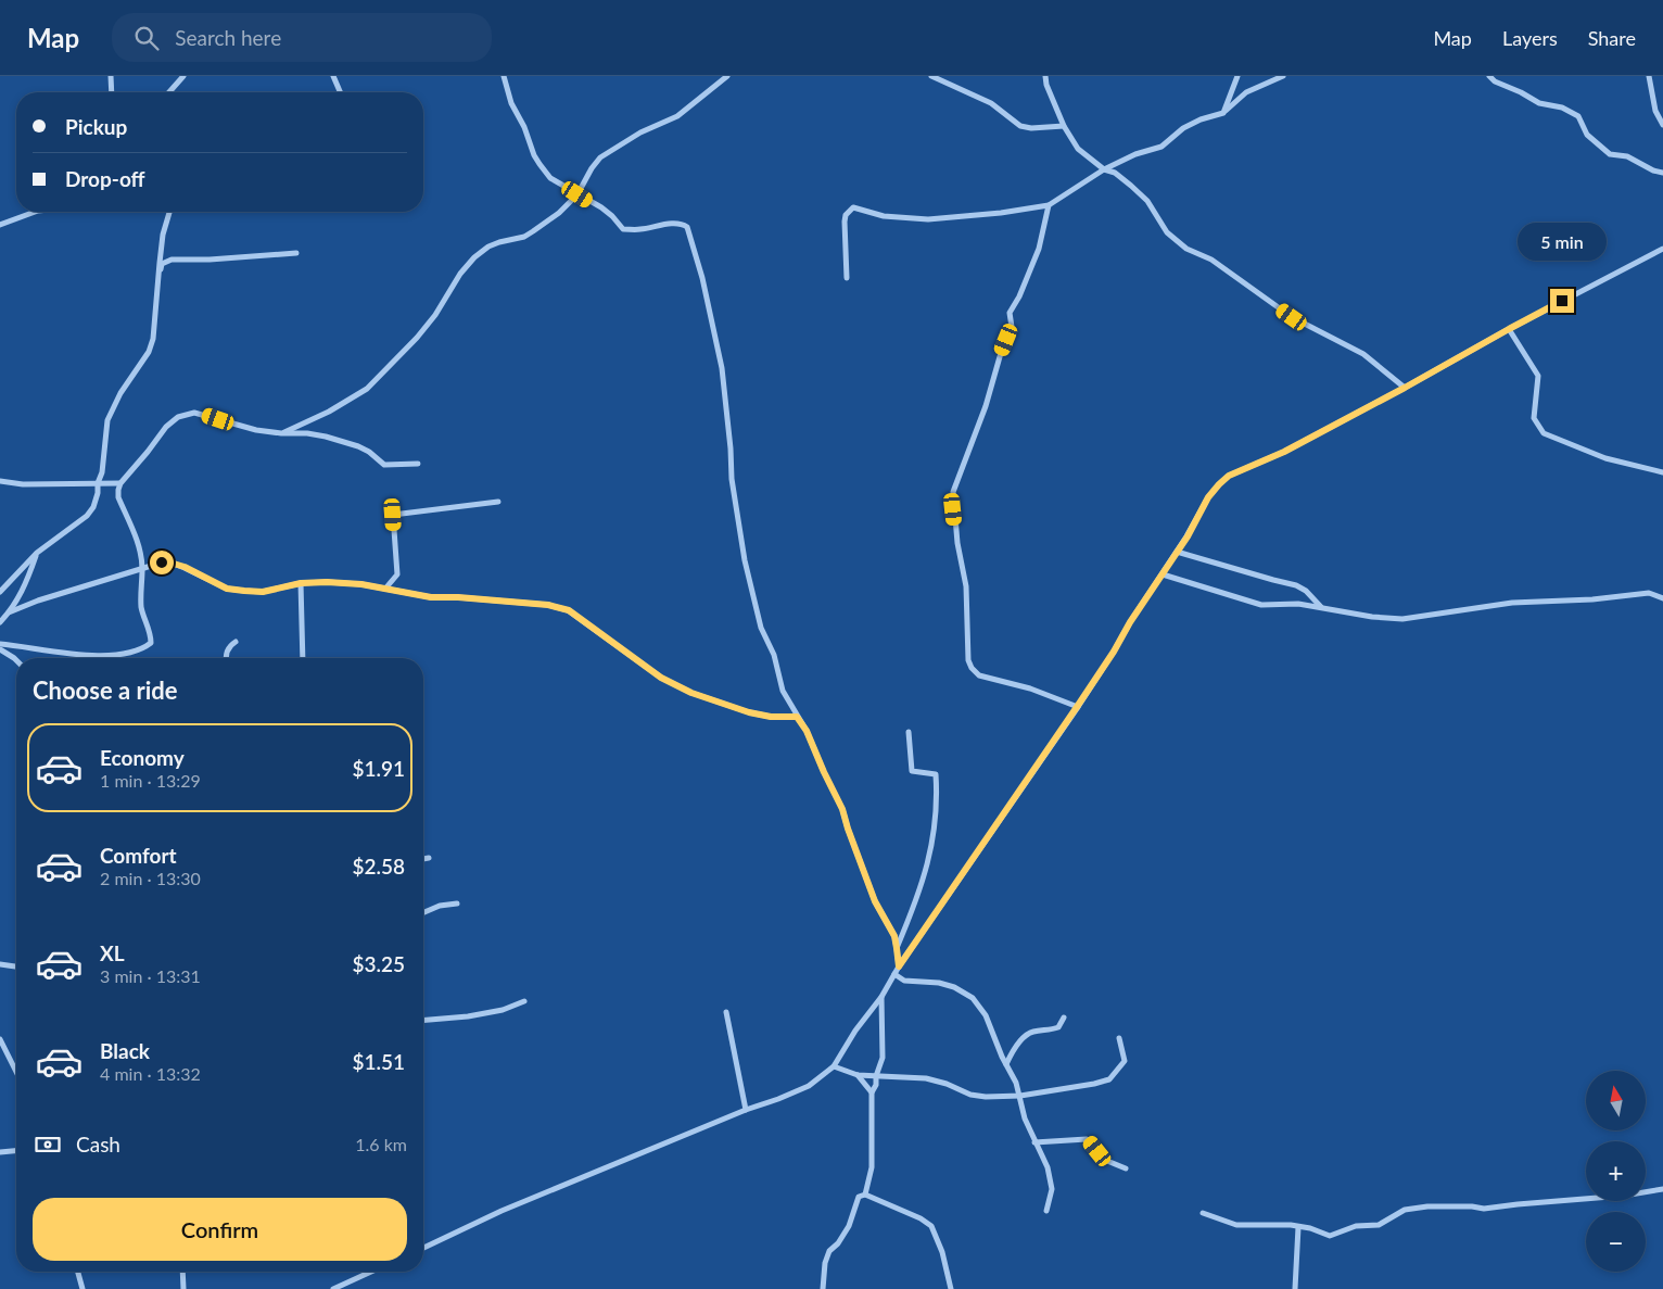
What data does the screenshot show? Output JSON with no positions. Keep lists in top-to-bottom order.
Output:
{
  "north": "top",
  "page": {
    "header": "Map",
    "search": "Search here",
    "nav": ["Map", "Layers", "Share"],
    "banner": ["Pickup", "Drop-off"],
    "bubble": "5 min",
    "heading": "Choose a ride",
    "list": [
      {
        "name": "Economy",
        "note": "1 min · 13:29",
        "value": "$1.91"
      },
      {
        "name": "Comfort",
        "note": "2 min · 13:30",
        "value": "$2.58"
      },
      {
        "name": "XL",
        "note": "3 min · 13:31",
        "value": "$3.25"
      },
      {
        "name": "Black",
        "note": "4 min · 13:32",
        "value": "$1.51"
      }
    ],
    "map_buttons": ["+", "−"],
    "pay": ["Cash", "1.6 km"],
    "buttons": "Confirm"
  }
}
